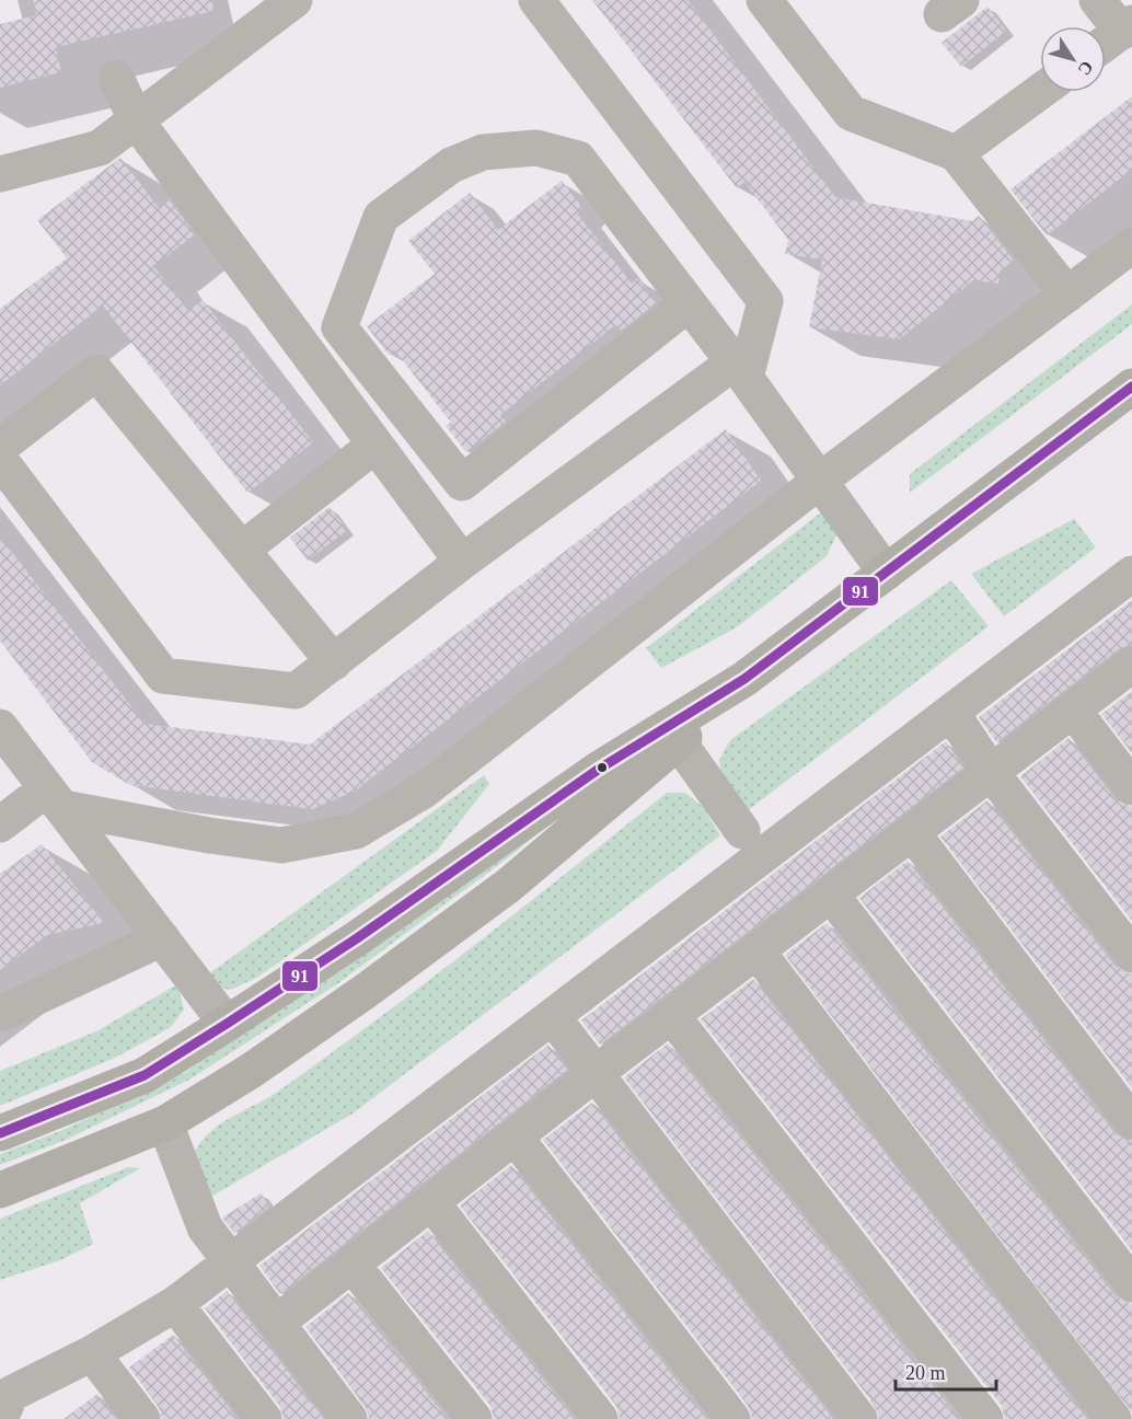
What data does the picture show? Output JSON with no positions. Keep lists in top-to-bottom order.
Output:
{
  "lines": ["transit line 91"],
  "scale_bar": "20 m",
  "north": "bottom right"
}
